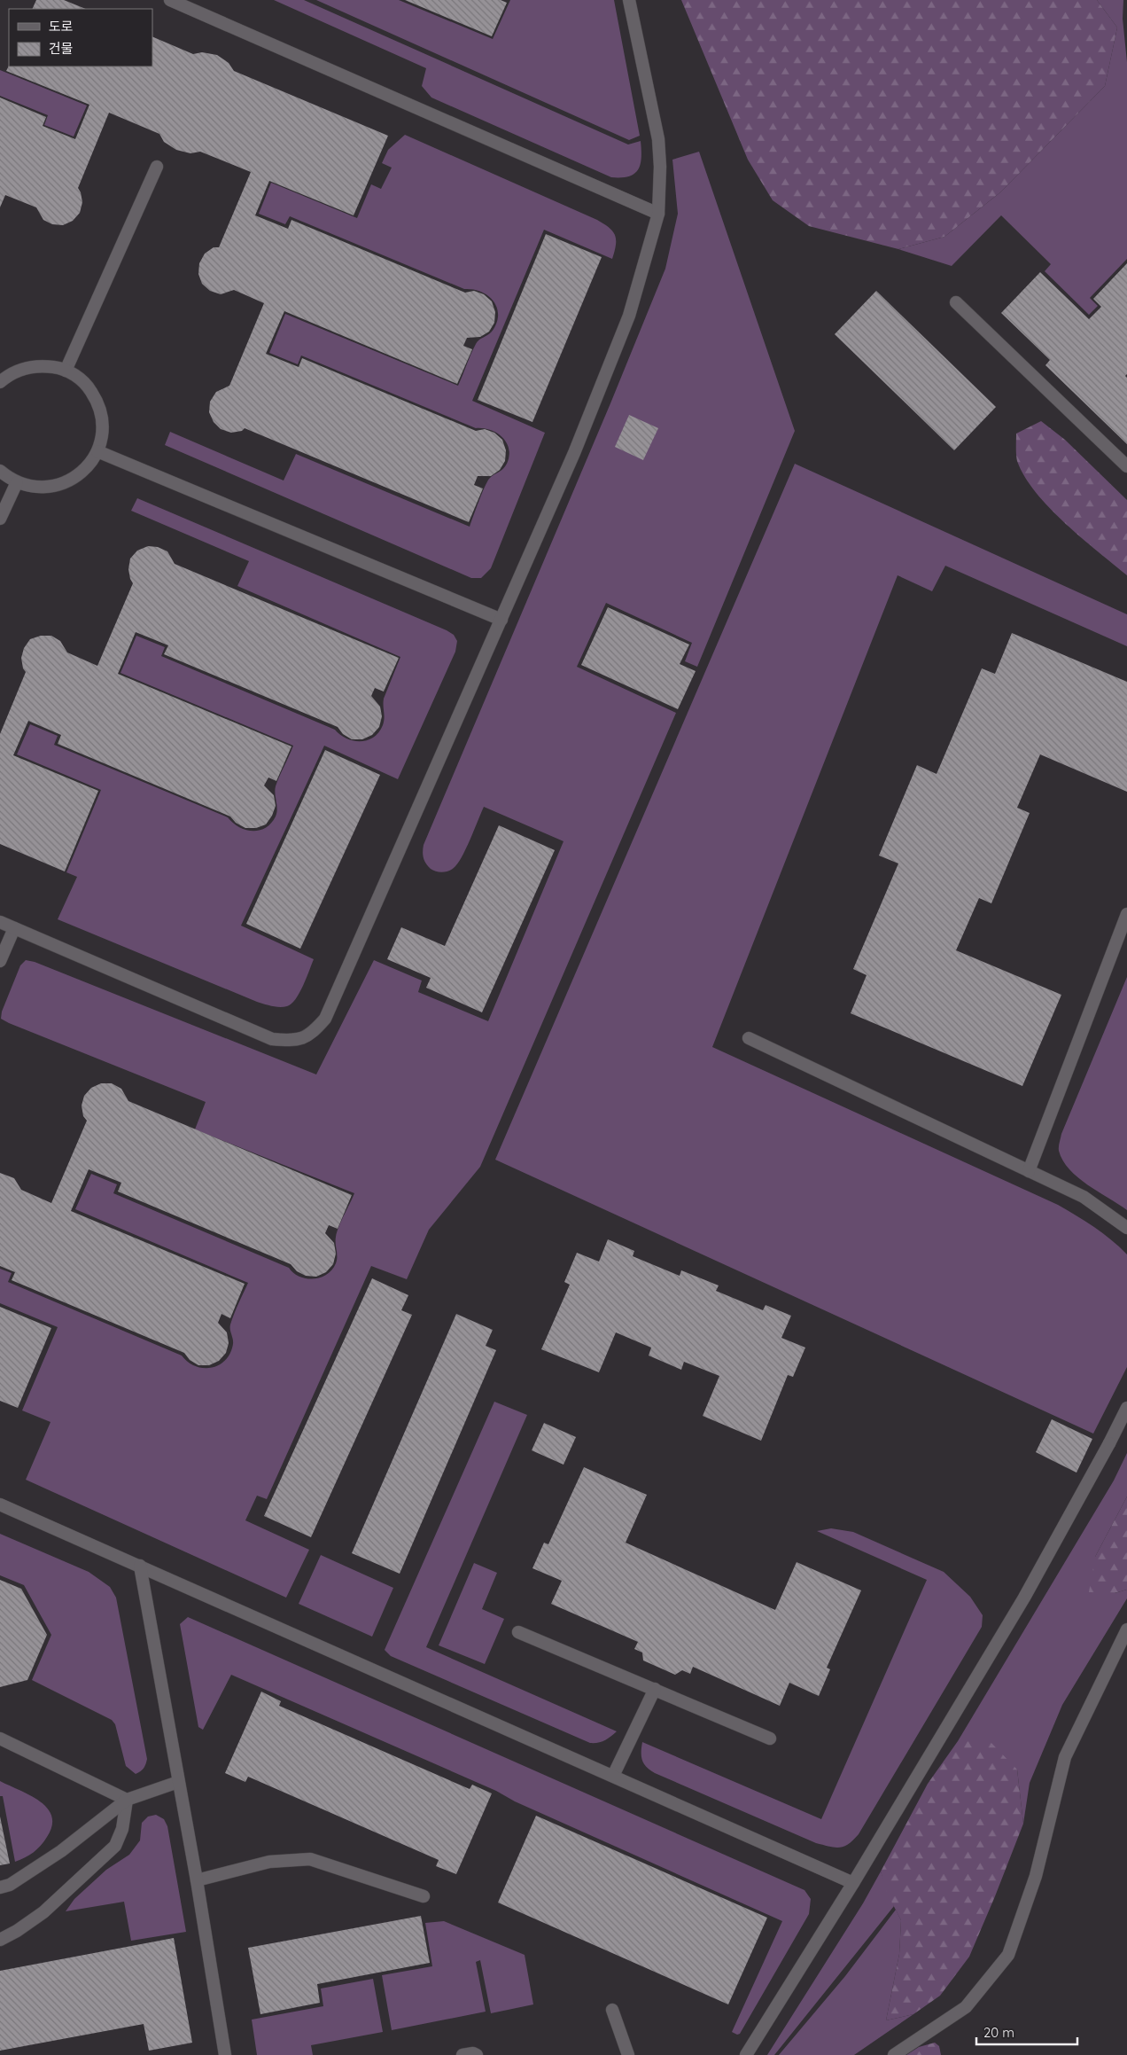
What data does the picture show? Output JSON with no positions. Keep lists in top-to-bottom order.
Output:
{
  "legend": ["도로", "건물"],
  "scale_bar": "20 m"
}
